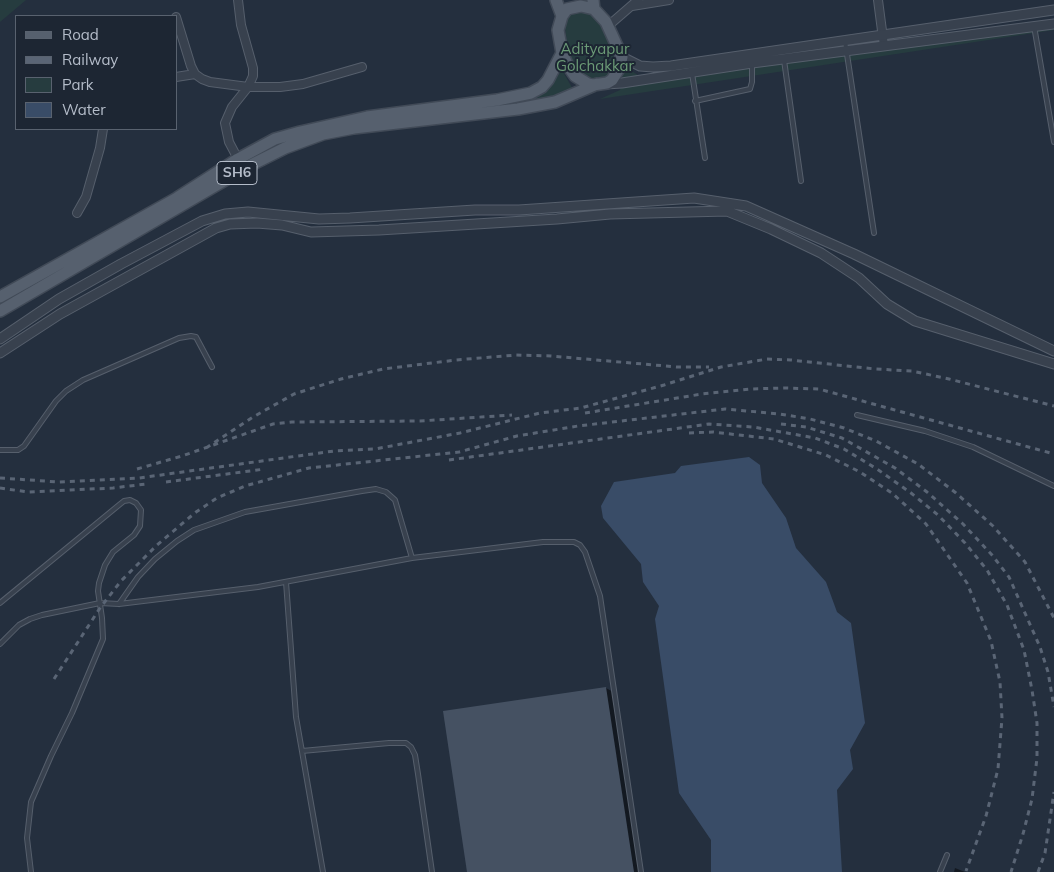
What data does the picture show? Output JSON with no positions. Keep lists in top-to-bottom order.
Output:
{
  "streets": {
    "main road": ["SH6"]
  },
  "parks": ["Adityapur Golchakkar"],
  "legend": [
    "Road",
    "Railway",
    "Park",
    "Water"
  ]
}
